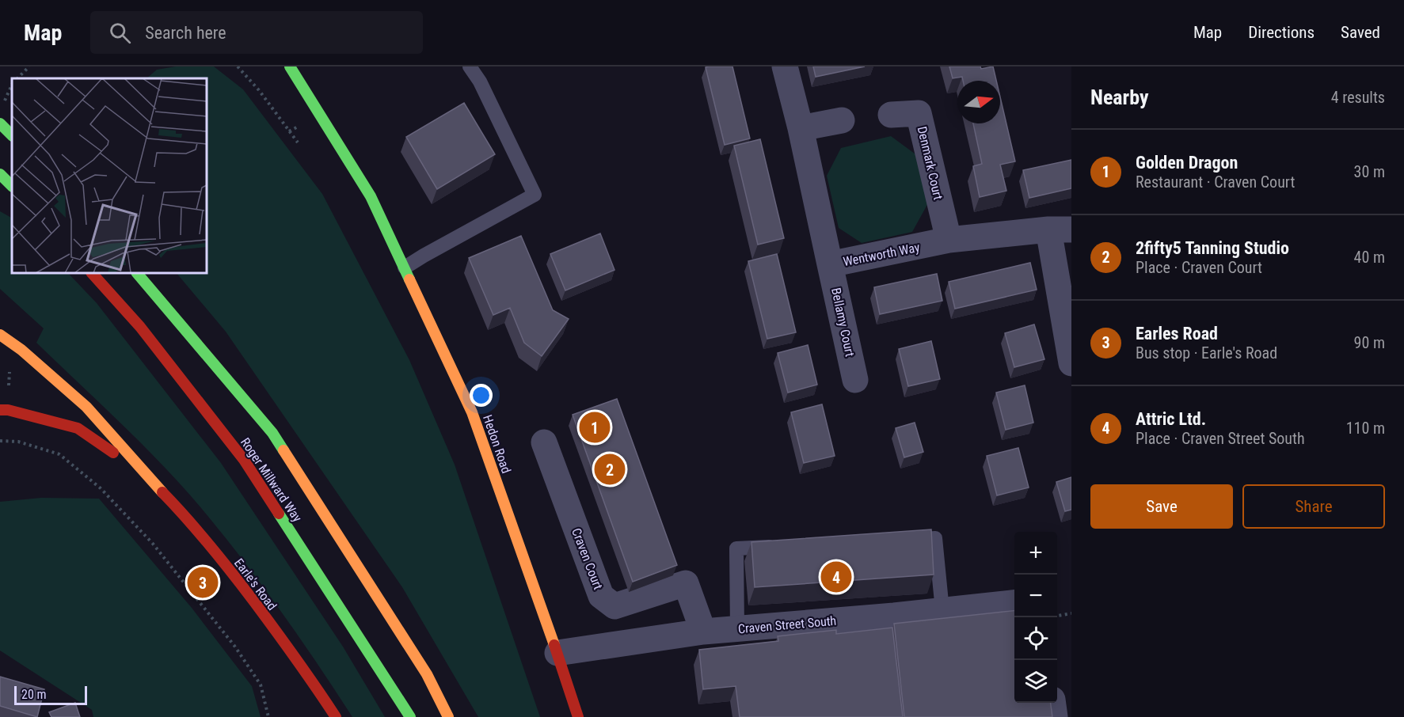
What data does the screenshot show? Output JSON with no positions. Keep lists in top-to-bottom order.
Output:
{
  "streets": {
    "highway": ["Hedon Road", "Roger Millward Way", "Earle's Road"],
    "street": [
      "Denmark Court",
      "Wentworth Way",
      "Bellamy Court",
      "Craven Court",
      "Craven Street South"
    ]
  },
  "crossings": [
    ["Denmark Court", "Wentworth Way"],
    ["Wentworth Way", "Bellamy Court"],
    ["Hedon Road", "Craven Street South"],
    ["Craven Court", "Craven Street South"]
  ],
  "scale_bar": "20 m",
  "north": "right",
  "page": {
    "header": "Map",
    "search": "Search here",
    "nav": ["Map", "Directions", "Saved"],
    "heading": ["Nearby", "4 results"],
    "list": [
      {
        "mark": "1",
        "name": "Golden Dragon",
        "note": "Restaurant · Craven Court",
        "value": "30 m"
      },
      {
        "mark": "2",
        "name": "2fifty5 Tanning Studio",
        "note": "Place · Craven Court",
        "value": "40 m"
      },
      {
        "mark": "3",
        "name": "Earles Road",
        "note": "Bus stop · Earle's Road",
        "value": "90 m"
      },
      {
        "mark": "4",
        "name": "Attric Ltd.",
        "note": "Place · Craven Street South",
        "value": "110 m"
      }
    ],
    "pins": [
      "1",
      "2",
      "4",
      "3"
    ],
    "buttons": ["Save", "Share"],
    "map_buttons": ["+", "−"],
    "scale": "20 m"
  }
}
